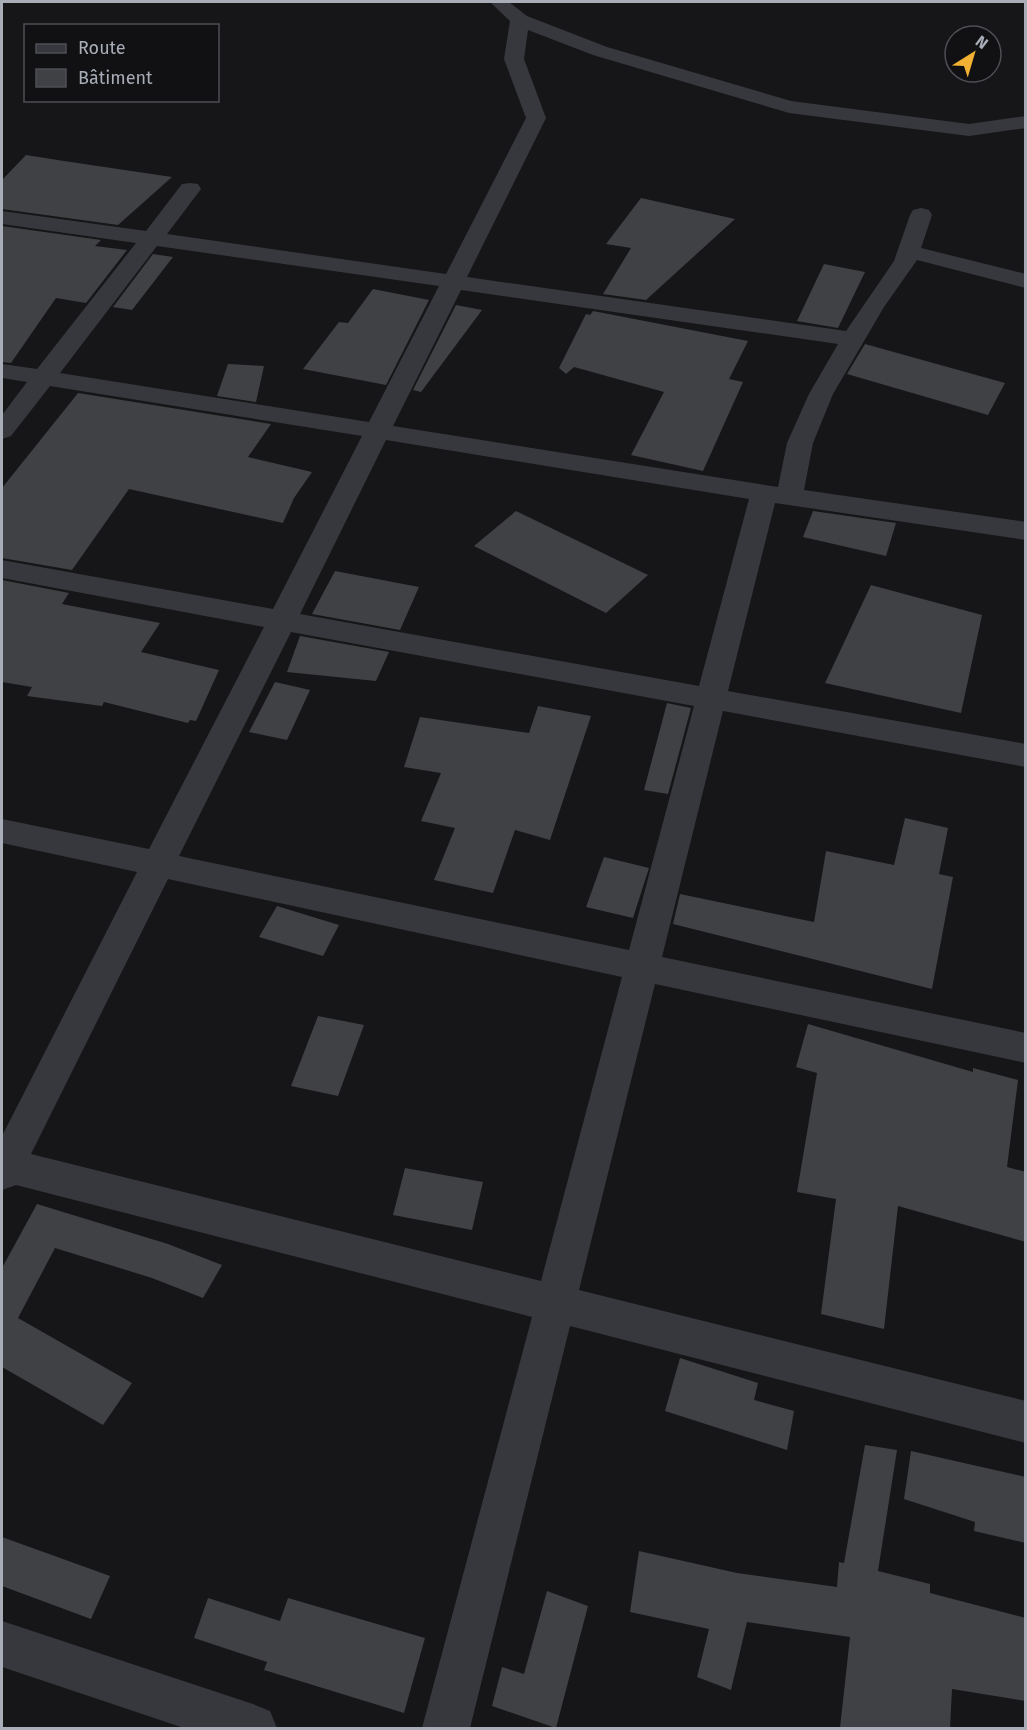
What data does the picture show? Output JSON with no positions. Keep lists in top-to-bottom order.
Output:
{
  "legend": ["Route", "Bâtiment"],
  "north": "top right"
}
